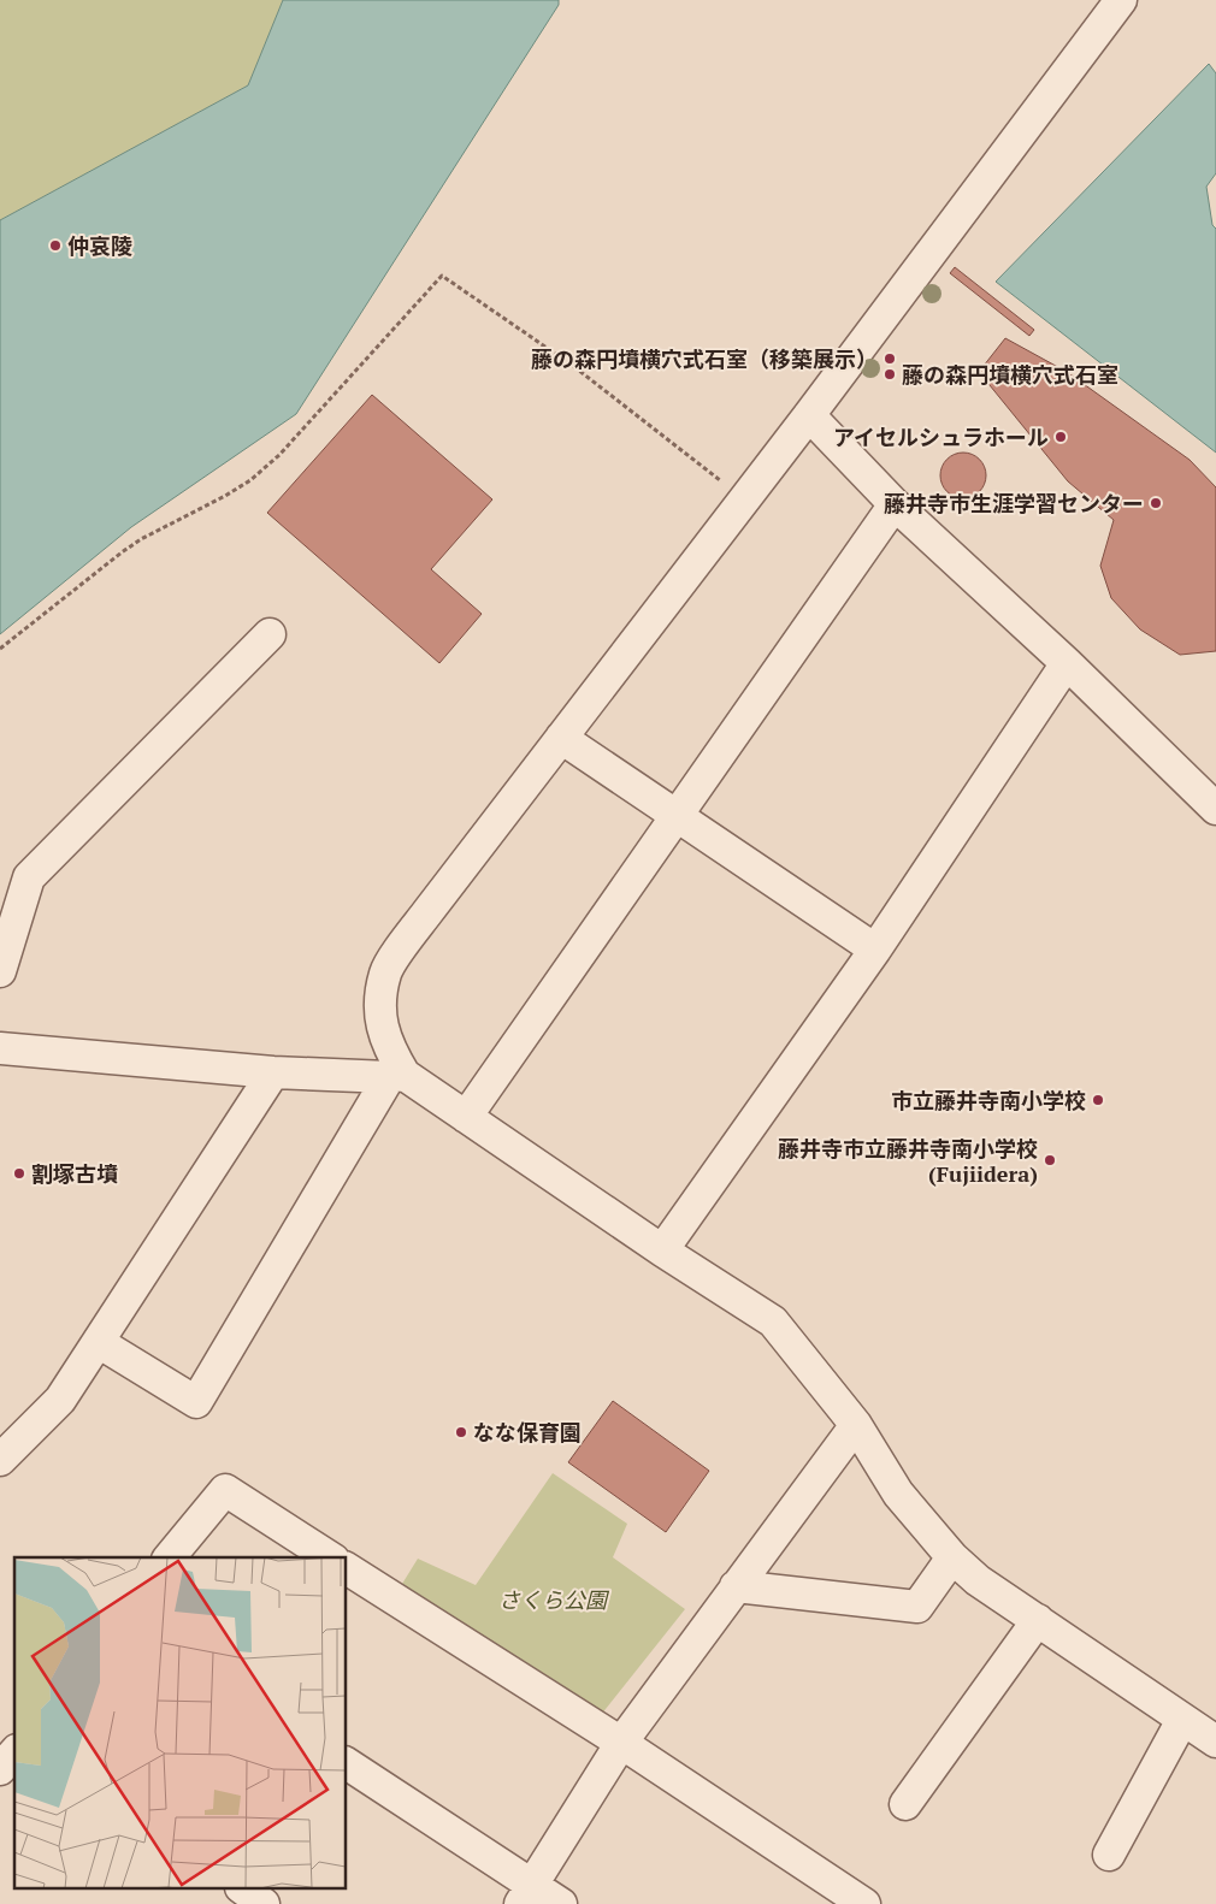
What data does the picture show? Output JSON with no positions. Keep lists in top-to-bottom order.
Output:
{
  "parks": ["さくら公園"],
  "places": [
    "仲哀陵",
    "藤の森円墳横穴式石室（移築展示）",
    "藤の森円墳横穴式石室",
    "アイセルシュラホール",
    "藤井寺市生涯学習センター",
    "市立藤井寺南小学校",
    "藤井寺市立藤井寺南小学校 (Fujiidera)",
    "割塚古墳",
    "なな保育園"
  ]
}
